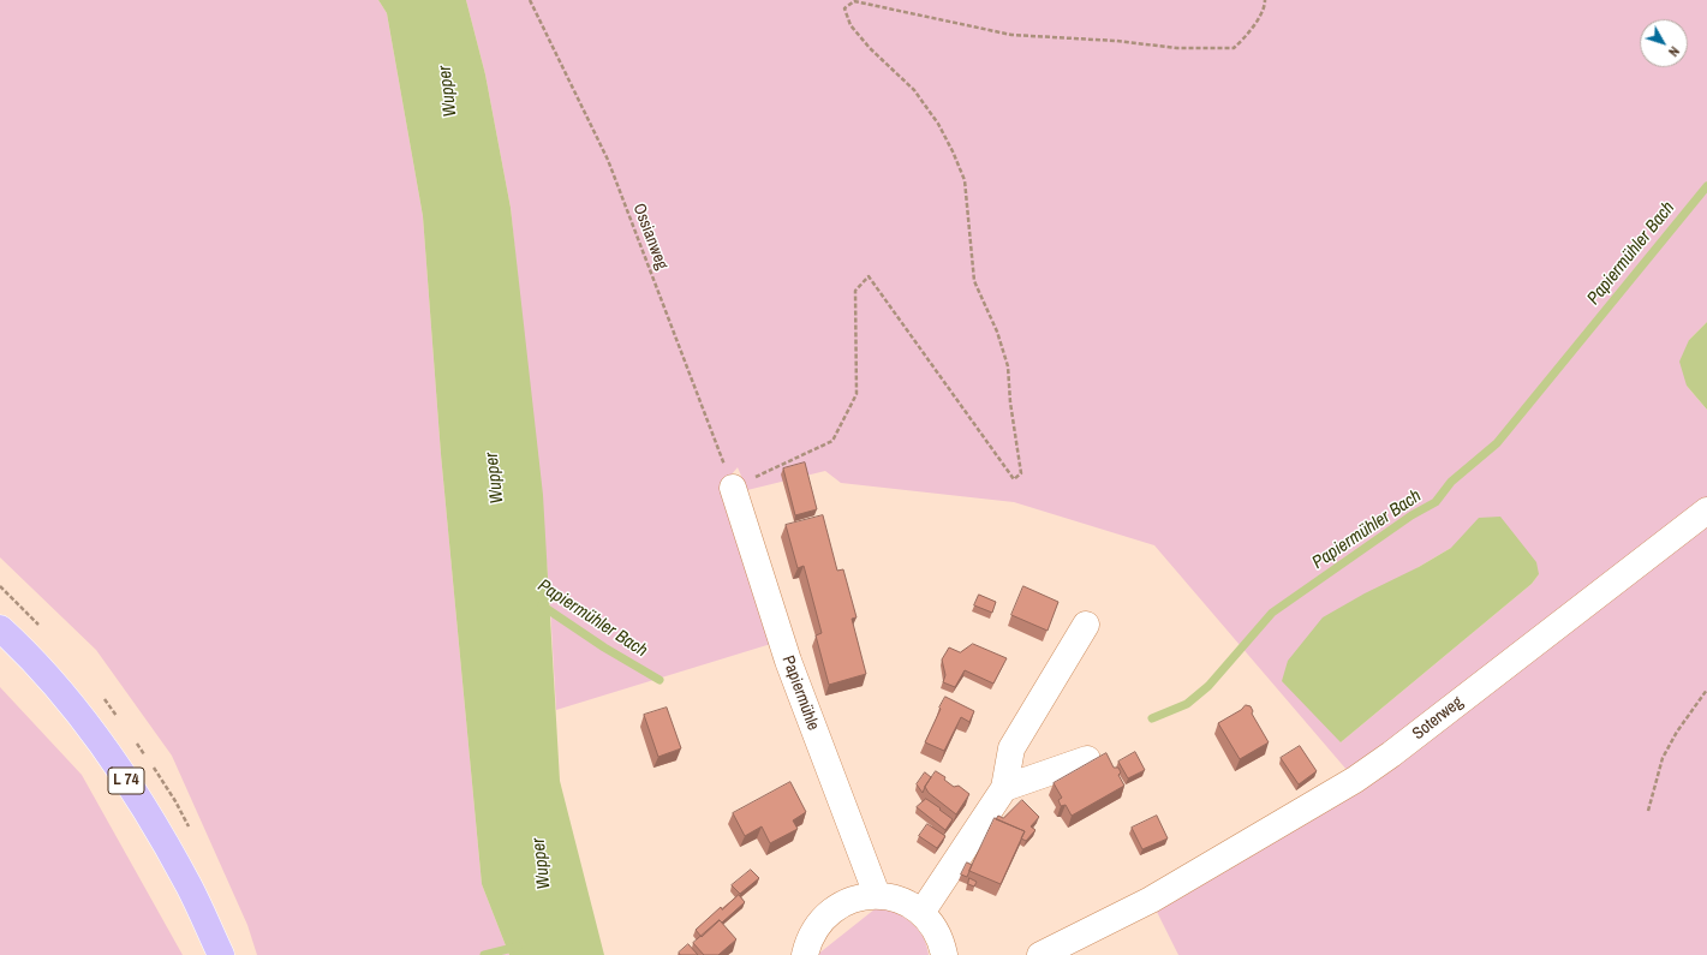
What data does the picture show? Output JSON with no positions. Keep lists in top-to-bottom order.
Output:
{
  "streets": {
    "main road": ["L 74"],
    "street": ["Papiermühle", "Soterweg"],
    "path": ["Ossianweg"]
  },
  "crossings": [
    ["Ossianweg", "Papiermühle"]
  ],
  "water": ["Wupper", "Papiermühler Bach"],
  "north": "bottom right"
}
